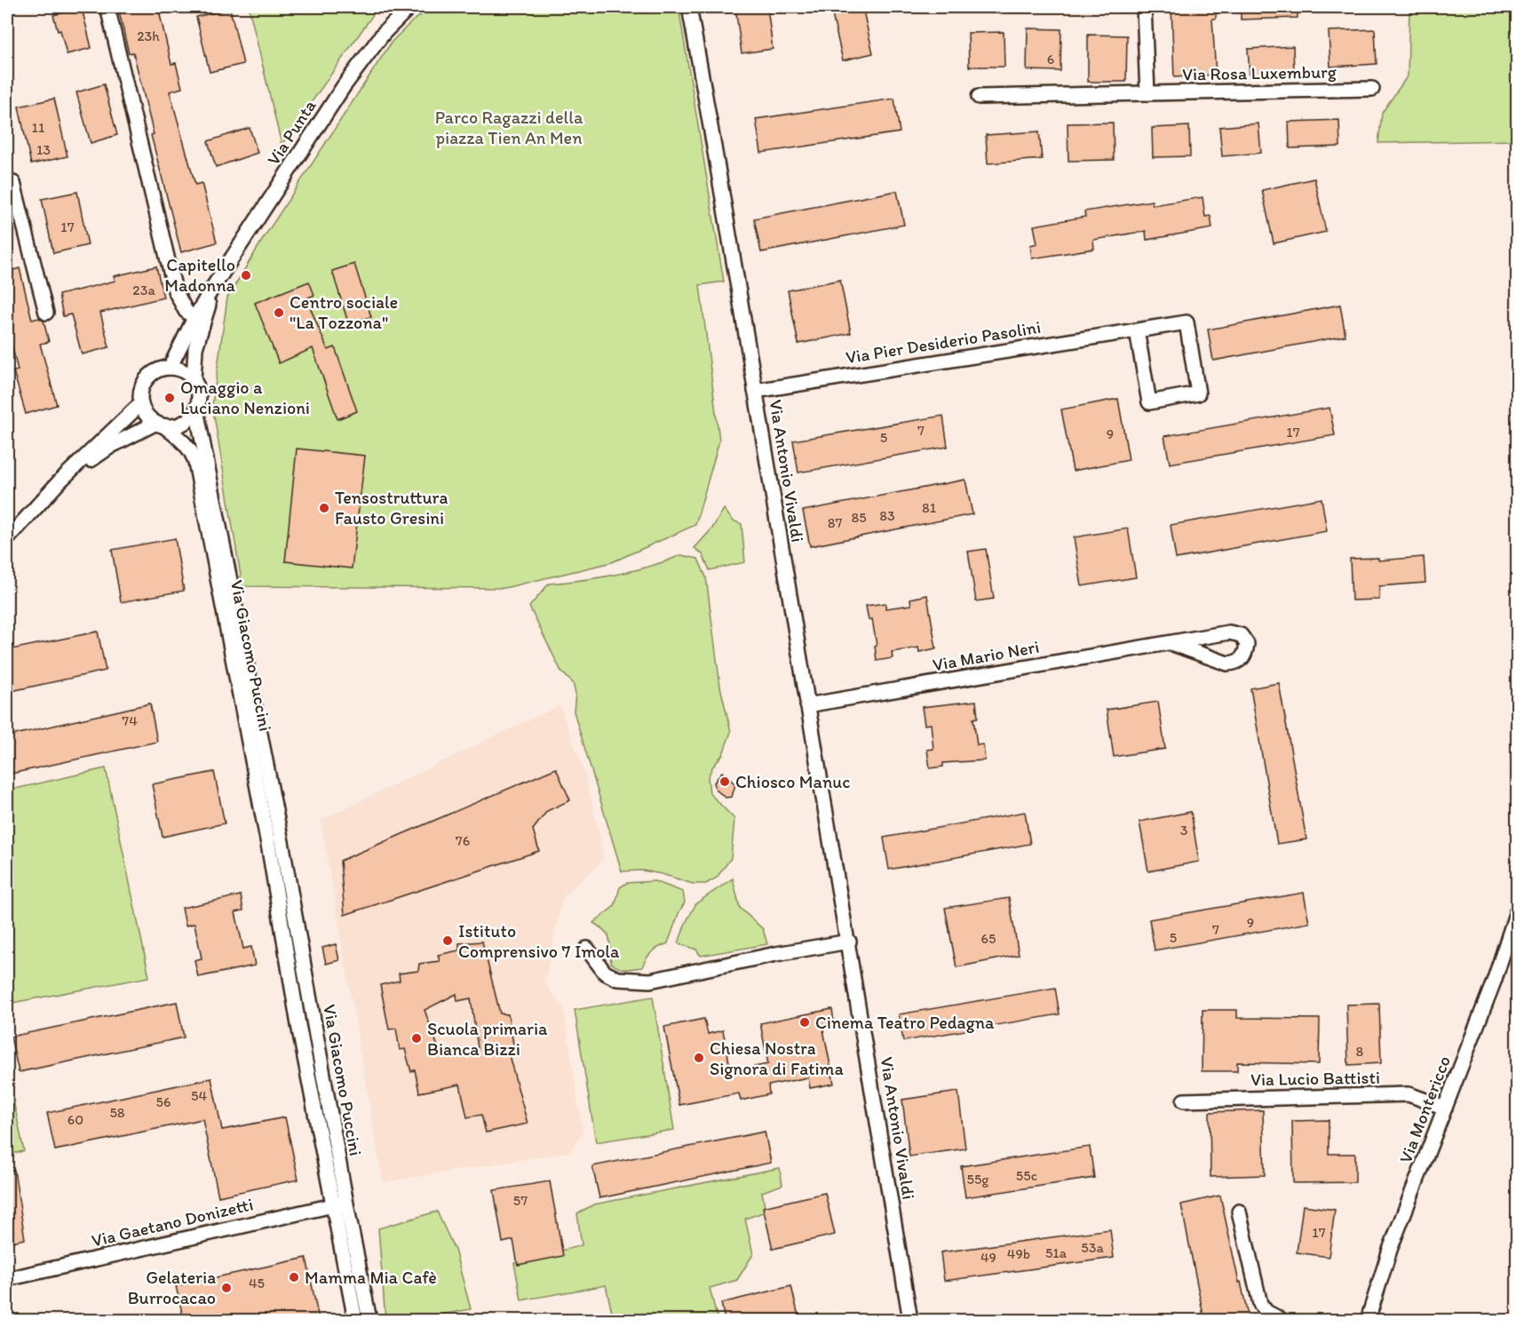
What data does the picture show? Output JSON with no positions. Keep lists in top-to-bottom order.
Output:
{
  "streets": {
    "street": [
      "Via Rosa Luxemburg",
      "Via Punta",
      "Via Pier Desiderio Pasolini",
      "Via Antonio Vivaldi",
      "Via Giacomo Puccini",
      "Via Mario Neri",
      "Via Lucio Battisti",
      "Via Montericco",
      "Via Gaetano Donizetti"
    ]
  },
  "crossings": [
    ["Via Punta", "Via Giacomo Puccini"],
    ["Via Pier Desiderio Pasolini", "Via Antonio Vivaldi"],
    ["Via Antonio Vivaldi", "Via Mario Neri"],
    ["Via Giacomo Puccini", "Via Gaetano Donizetti"],
    ["Via Lucio Battisti", "Via Montericco"]
  ],
  "parks": ["Parco Ragazzi della piazza Tien An Men"],
  "places": [
    "Capitello Madonna",
    "Centro sociale \"La Tozzona\"",
    "Omaggio a Luciano Nenzioni",
    "Tensostruttura Fausto Gresini",
    "Chiosco Manuc",
    "Istituto Comprensivo 7 Imola",
    "Cinema Teatro Pedagna",
    "Scuola primaria Bianca Bizzi",
    "Chiesa Nostra Signora di Fatima",
    "Mamma Mia Cafè",
    "Gelateria Burrocacao"
  ],
  "house_numbers": [
    "23h",
    "6",
    "11",
    "13",
    "17",
    "23a",
    "7",
    "17",
    "9",
    "5",
    "81",
    "83",
    "85",
    "87",
    "74",
    "3",
    "76",
    "9",
    "7",
    "5",
    "65",
    "8",
    "54",
    "56",
    "58",
    "60",
    "55c",
    "55g",
    "57",
    "17",
    "53a",
    "51a",
    "49b",
    "49",
    "45"
  ]
}
